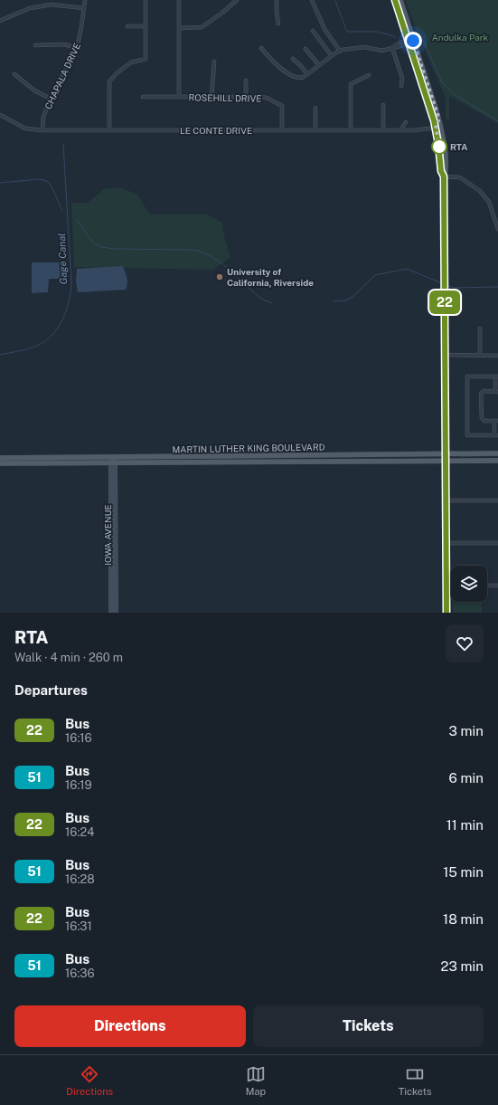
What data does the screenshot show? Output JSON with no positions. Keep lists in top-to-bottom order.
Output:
{
  "streets": {
    "main road": ["MARTIN LUTHER KING BOULEVARD"],
    "street": [
      "CHAPALA DRIVE",
      "ROSEHILL DRIVE",
      "LE CONTE DRIVE",
      "IOWA AVENUE"
    ]
  },
  "crossings": [
    ["CHAPALA DRIVE", "LE CONTE DRIVE"],
    ["ROSEHILL DRIVE", "LE CONTE DRIVE"],
    ["MARTIN LUTHER KING BOULEVARD", "IOWA AVENUE"]
  ],
  "water": ["Gage Canal"],
  "parks": ["Andulka Park"],
  "places": ["RTA", "University of California, Riverside"],
  "lines": ["bus line 22"],
  "page": {
    "on_map": "22",
    "heading": [
      ["RTA", "Walk · 4 min · 260 m"],
      "Departures"
    ],
    "list": [
      {
        "mark": "22",
        "name": "Bus",
        "note": "16:16",
        "value": "3 min"
      },
      {
        "mark": "51",
        "name": "Bus",
        "note": "16:19",
        "value": "6 min"
      },
      {
        "mark": "22",
        "name": "Bus",
        "note": "16:24",
        "value": "11 min"
      },
      {
        "mark": "51",
        "name": "Bus",
        "note": "16:28",
        "value": "15 min"
      },
      {
        "mark": "22",
        "name": "Bus",
        "note": "16:31",
        "value": "18 min"
      },
      {
        "mark": "51",
        "name": "Bus",
        "note": "16:36",
        "value": "23 min"
      }
    ],
    "buttons": ["Directions", "Tickets"],
    "tabs": ["Directions", "Map", "Tickets"]
  }
}
